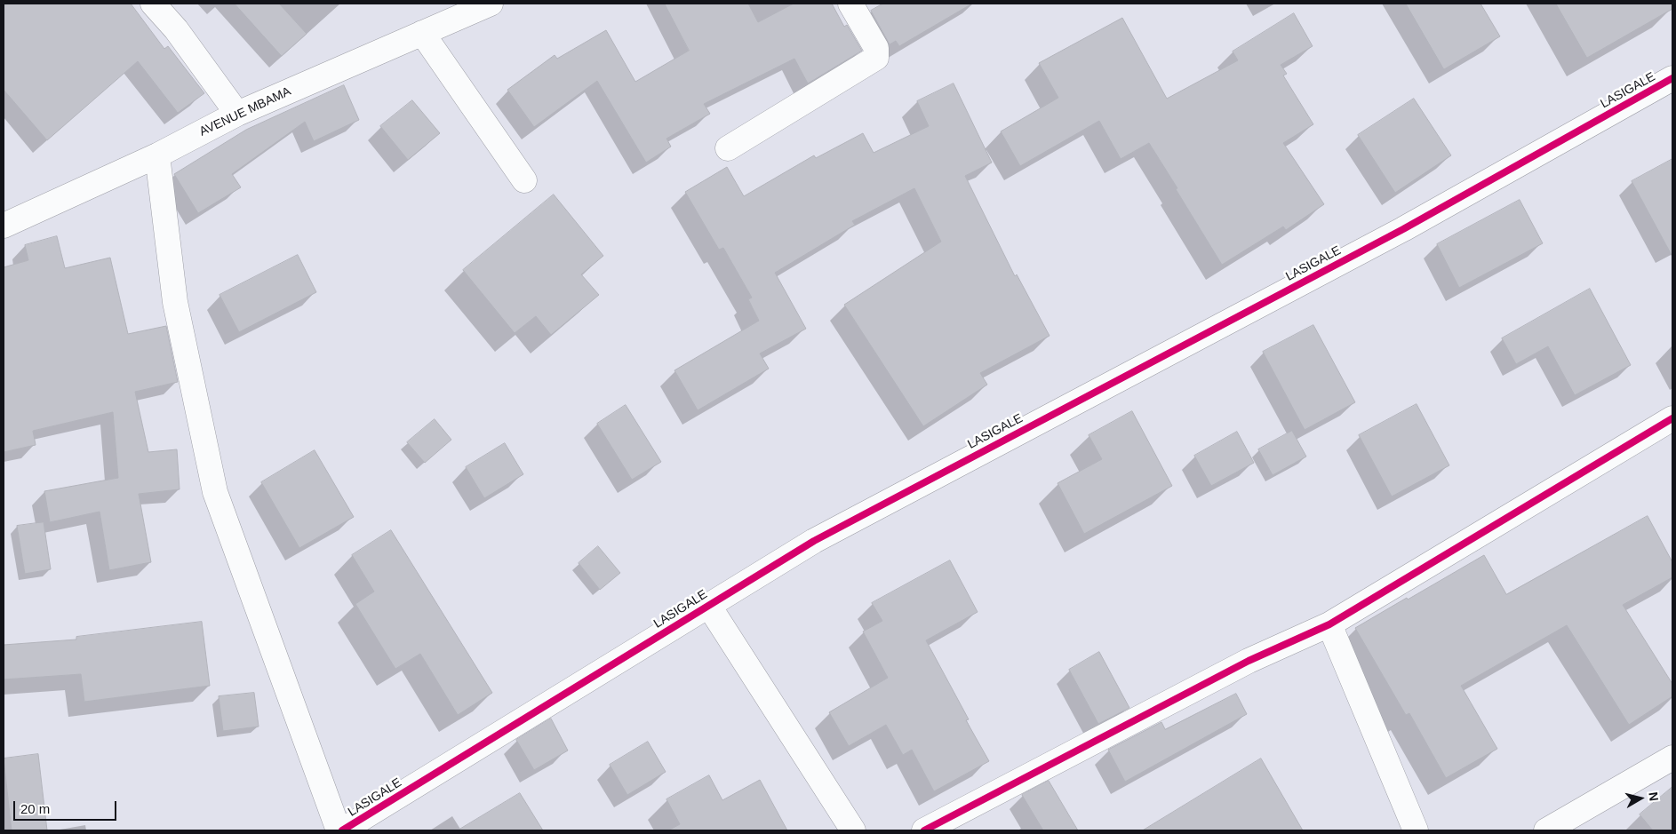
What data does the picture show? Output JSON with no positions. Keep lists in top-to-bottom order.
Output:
{
  "streets": {
    "street": ["LASIGALE", "AVENUE MBAMA"]
  },
  "scale_bar": "20 m",
  "north": "right"
}
